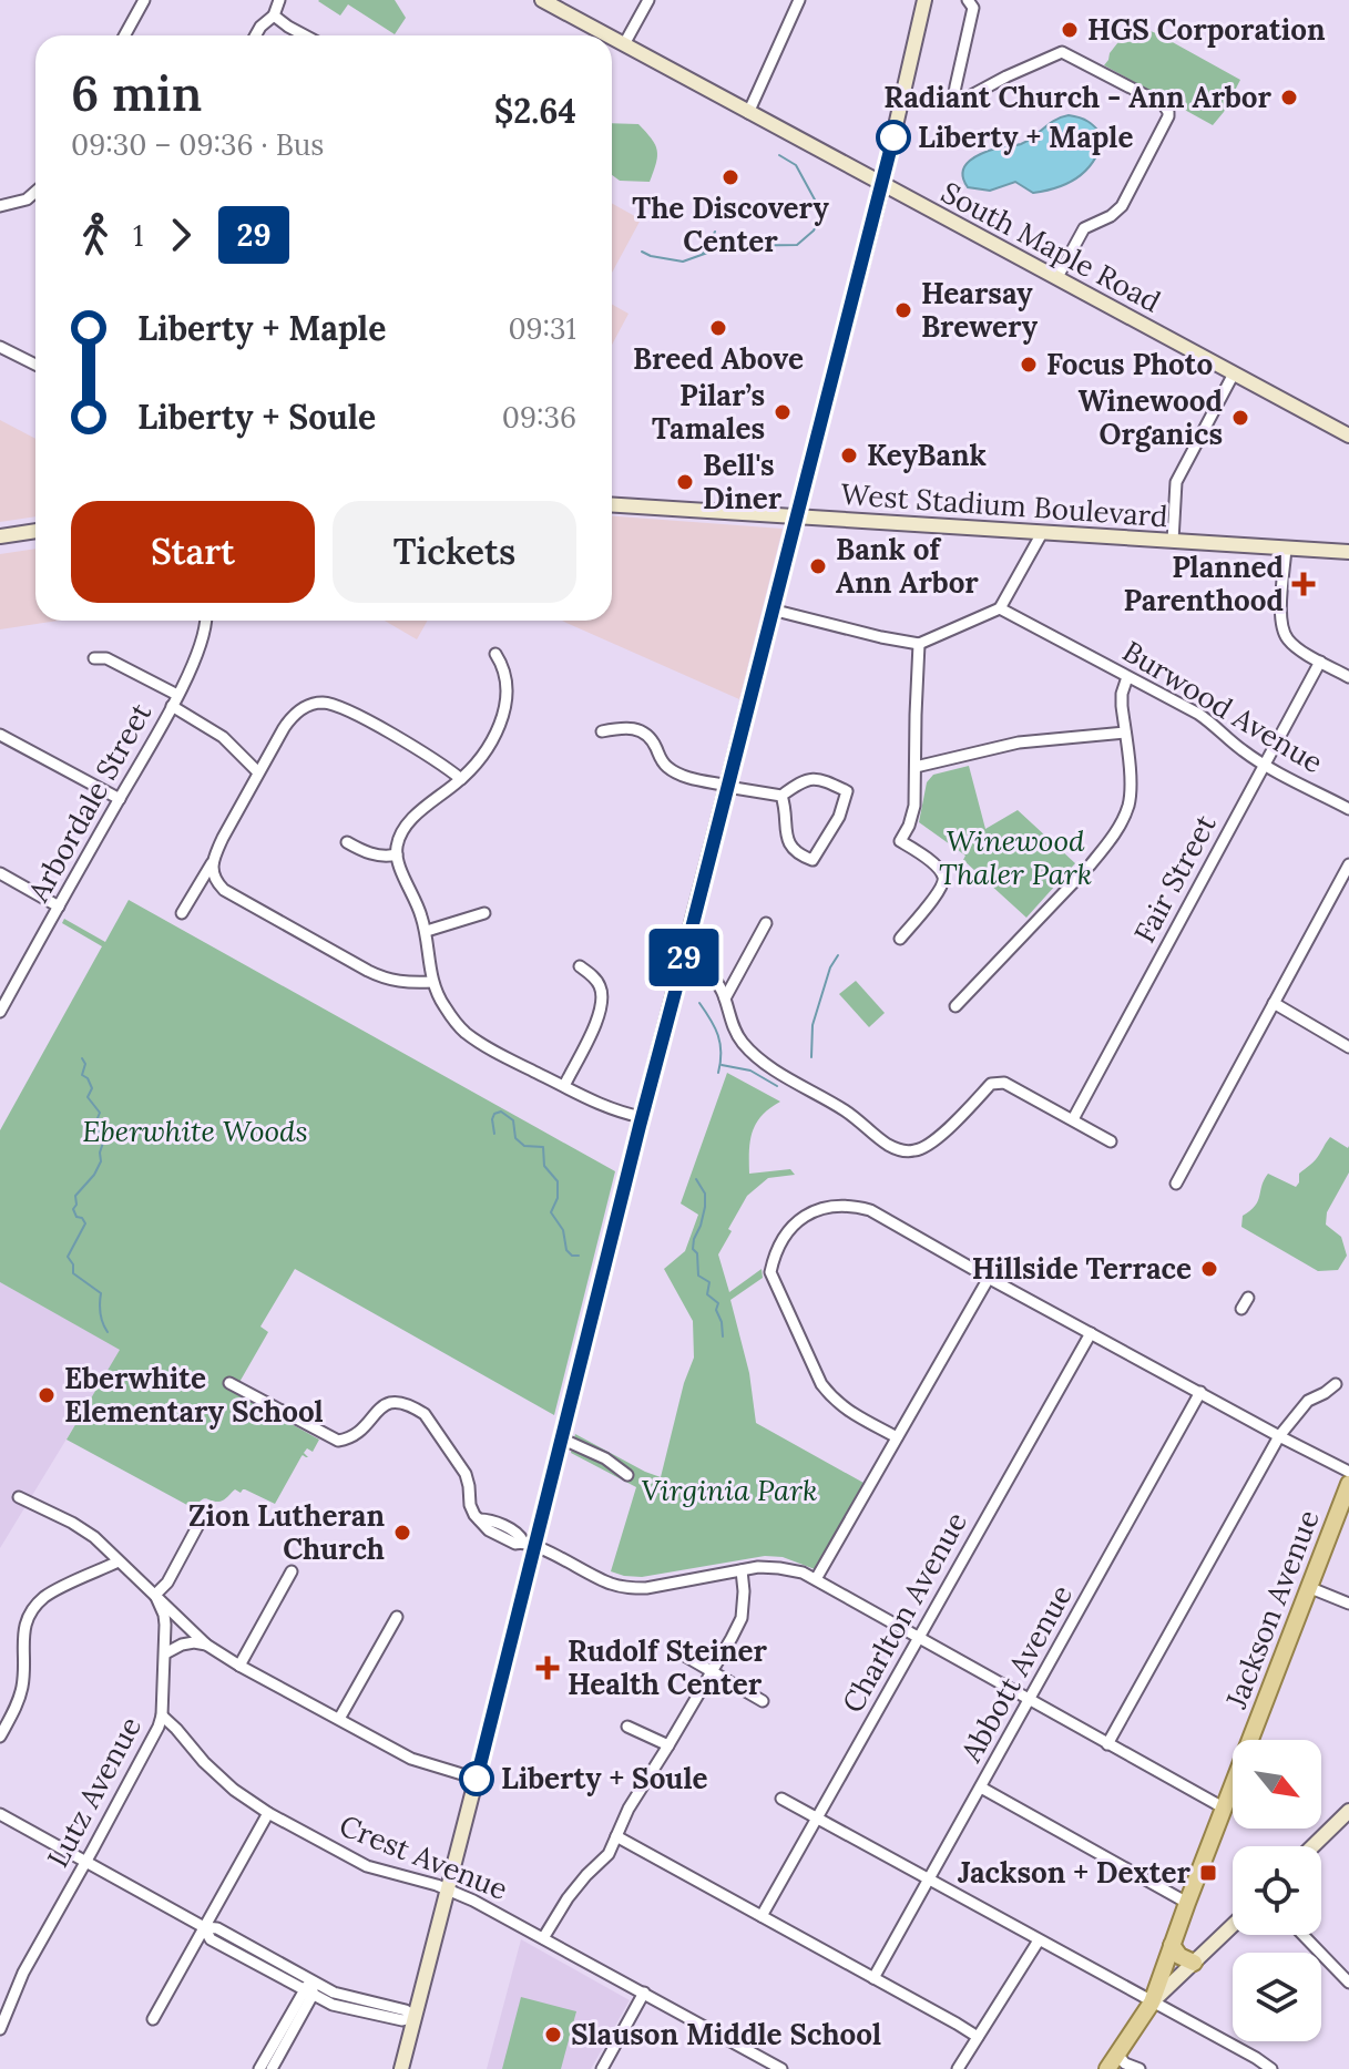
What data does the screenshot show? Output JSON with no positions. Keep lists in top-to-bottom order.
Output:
{
  "streets": {
    "main road": ["South Maple Road", "West Stadium Boulevard", "Jackson Avenue"],
    "street": [
      "Burwood Avenue",
      "Arbordale Street",
      "Fair Street",
      "Charlton Avenue",
      "Abbott Avenue",
      "Lutz Avenue",
      "Crest Avenue"
    ]
  },
  "crossings": [
    ["Burwood Avenue", "Fair Street"],
    ["Lutz Avenue", "Crest Avenue"]
  ],
  "parks": ["Winewood Thaler Park", "Eberwhite Woods", "Virginia Park"],
  "places": {
    "other": [
      "HGS Corporation",
      "Radiant Church - Ann Arbor",
      "Liberty + Maple",
      "The Discovery Center",
      "Hearsay Brewery",
      "Breed Above",
      "Focus Photo",
      "Pilar’s Tamales",
      "Winewood Organics",
      "KeyBank",
      "Bell's Diner",
      "Bank of Ann Arbor",
      "Hillside Terrace",
      "Eberwhite Elementary School",
      "Zion Lutheran Church",
      "Liberty + Soule",
      "Slauson Middle School"
    ],
    "health": ["Planned Parenthood", "Rudolf Steiner Health Center"],
    "transit": ["Jackson + Dexter"]
  },
  "lines": ["bus line 29"],
  "north": "bottom right",
  "page": {
    "on_map": "29",
    "heading": ["6 min", "09:30 – 09:36 · Bus", "$2.64"],
    "legs": ["1", "29"],
    "list": [
      {
        "name": "Liberty + Maple",
        "value": "09:31"
      },
      {
        "name": "Liberty + Soule",
        "value": "09:36"
      }
    ],
    "buttons": ["Start", "Tickets"]
  }
}
